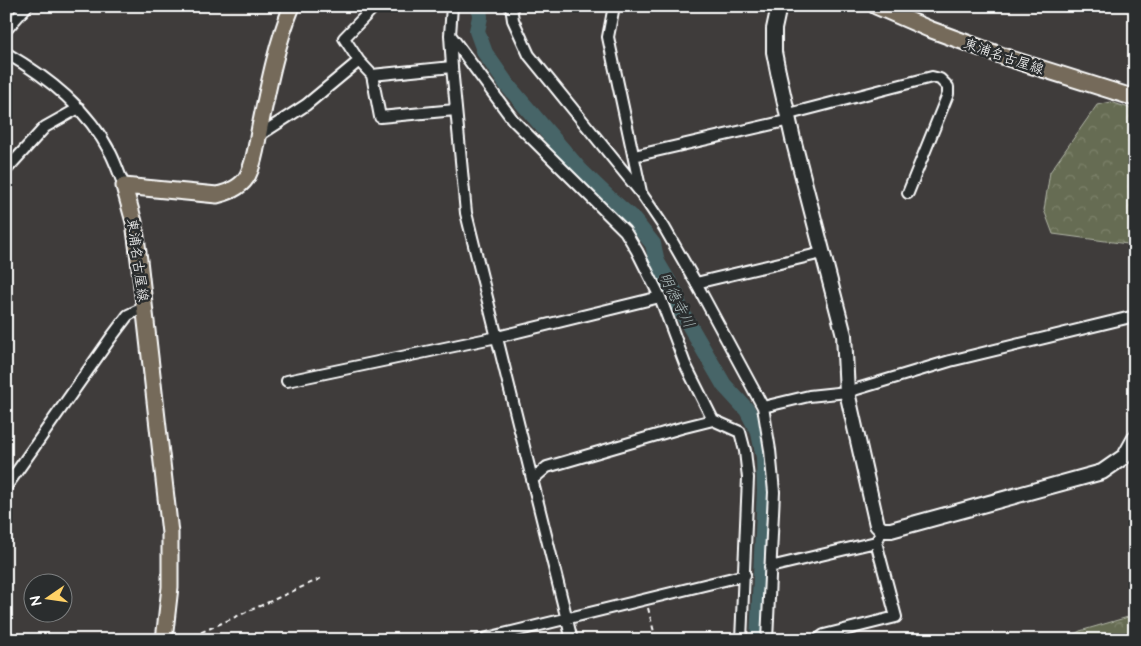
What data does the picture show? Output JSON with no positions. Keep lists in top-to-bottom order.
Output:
{
  "streets": {
    "main road": ["東浦名古屋線"]
  },
  "water": ["明徳寺川"],
  "north": "left"
}
